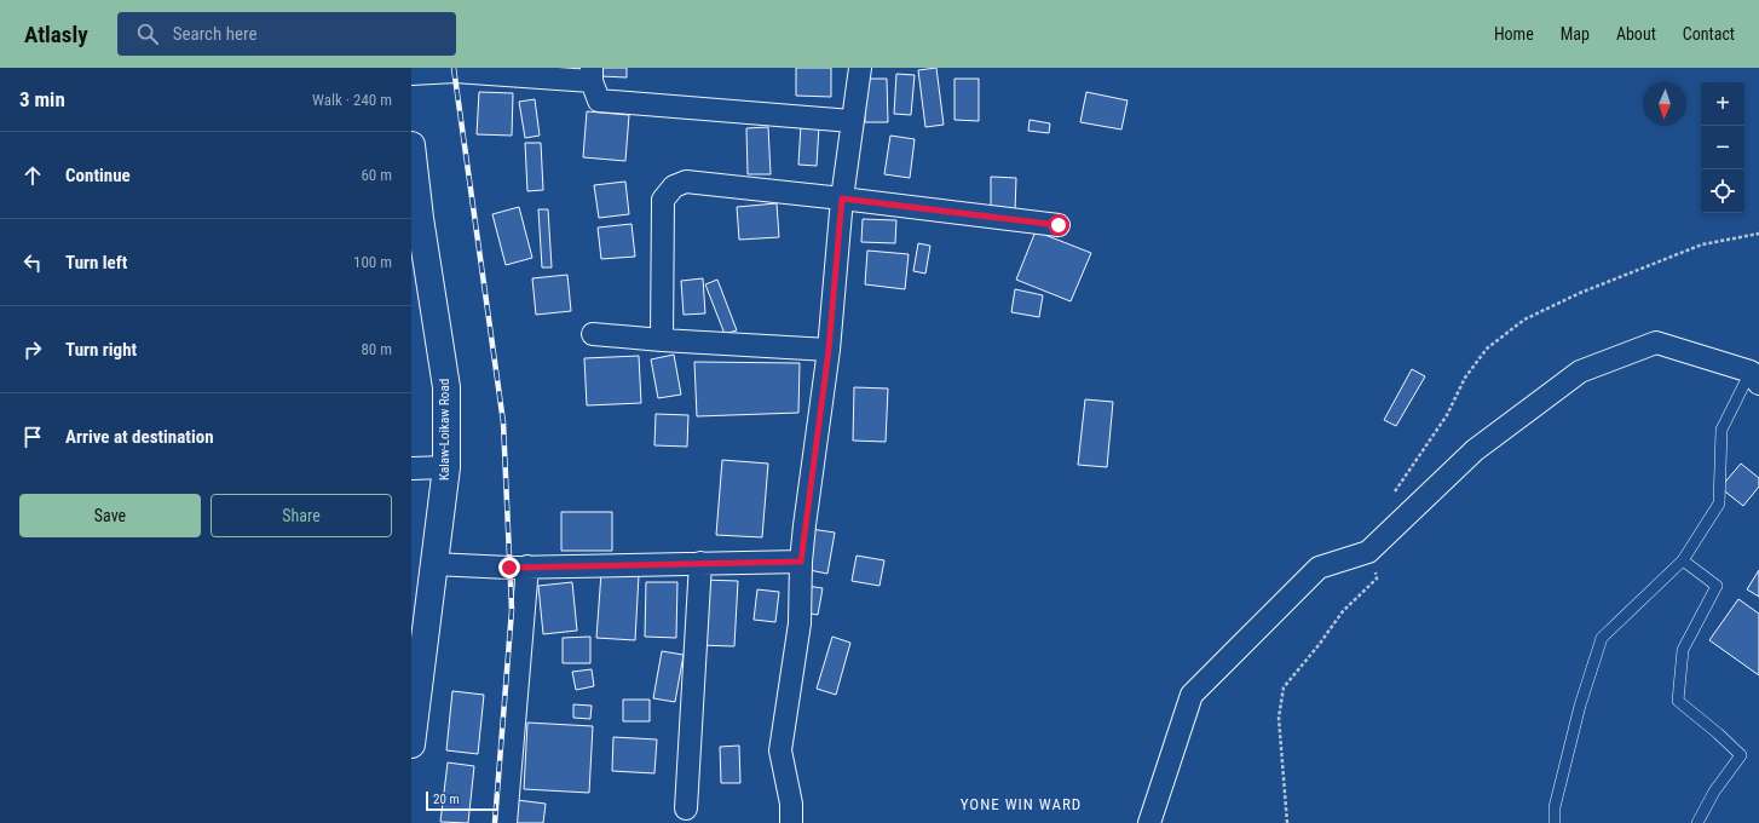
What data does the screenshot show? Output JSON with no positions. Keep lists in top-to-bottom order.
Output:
{
  "streets": {
    "main road": ["Kalaw-Loikaw Road"]
  },
  "districts": ["YONE WIN WARD"],
  "scale_bar": "20 m",
  "north": "bottom",
  "page": {
    "header": "Atlasly",
    "search": "Search here",
    "nav": [
      "Home",
      "Map",
      "About",
      "Contact"
    ],
    "heading": ["3 min", "Walk · 240 m"],
    "map_buttons": ["+", "−"],
    "list": [
      ["Continue", "60 m"],
      ["Turn left", "100 m"],
      ["Turn right", "80 m"],
      "Arrive at destination"
    ],
    "buttons": ["Save", "Share"],
    "scale": "20 m"
  }
}
